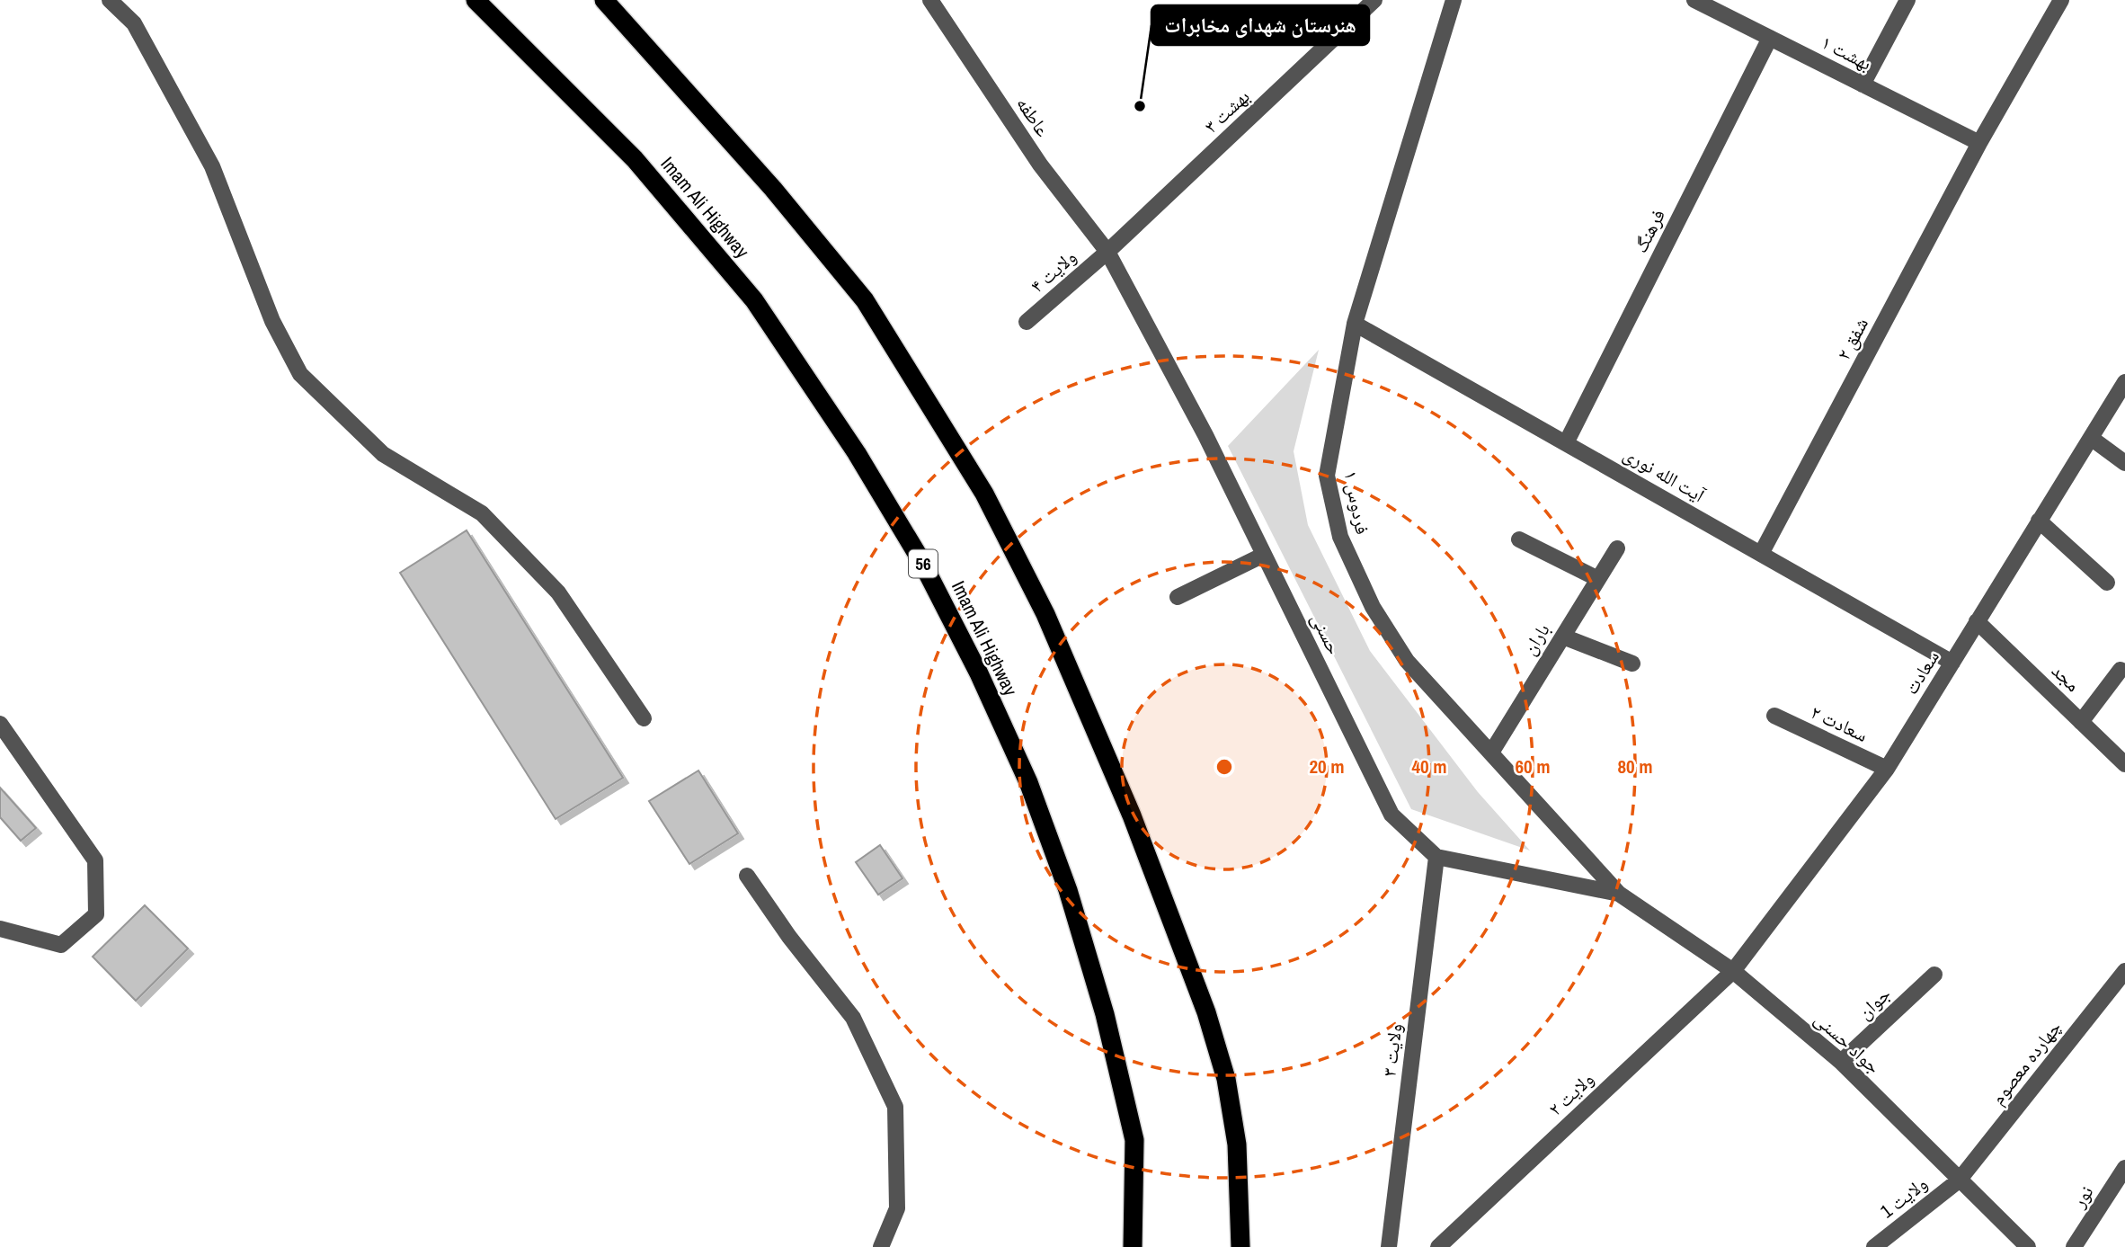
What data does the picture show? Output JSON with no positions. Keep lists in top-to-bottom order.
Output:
{
  "streets": {
    "highway": ["Imam Ali Highway", "56"],
    "street": [
      "بهشت ۱",
      "بهشت ۳",
      "عاطفه",
      "فرهنگ",
      "ولایت ۴",
      "شفق ۲",
      "آیت الله نوری",
      "فردوس ۱",
      "حسنی",
      "باران",
      "سعادت",
      "مجد",
      "سعادت ۲",
      "جوان",
      "جواد حسنی",
      "ولایت ۳",
      "چهارده معصوم",
      "ولایت ۲",
      "نور",
      "ولایت 1"
    ]
  },
  "crossings": [
    ["بهشت ۱", "فرهنگ"],
    ["بهشت ۱", "شفق ۲"],
    ["بهشت ۳", "عاطفه"],
    ["بهشت ۳", "ولایت ۴"],
    ["بهشت ۳", "حسنی"],
    ["عاطفه", "ولایت ۴"],
    ["عاطفه", "حسنی"],
    ["فرهنگ", "آیت الله نوری"],
    ["ولایت ۴", "حسنی"],
    ["شفق ۲", "آیت الله نوری"],
    ["آیت الله نوری", "فردوس ۱"],
    ["آیت الله نوری", "سعادت"],
    ["فردوس ۱", "باران"],
    ["فردوس ۱", "جواد حسنی"],
    ["حسنی", "ولایت ۳"],
    ["سعادت", "مجد"],
    ["سعادت", "سعادت ۲"],
    ["سعادت", "جواد حسنی"],
    ["سعادت", "ولایت ۲"],
    ["جوان", "جواد حسنی"],
    ["جواد حسنی", "چهارده معصوم"],
    ["جواد حسنی", "ولایت ۲"],
    ["جواد حسنی", "ولایت 1"],
    ["چهارده معصوم", "ولایت 1"]
  ],
  "places": ["هنرستان شهدای مخابرات"],
  "rings": [
    "20 m",
    "40 m",
    "60 m",
    "80 m"
  ]
}
